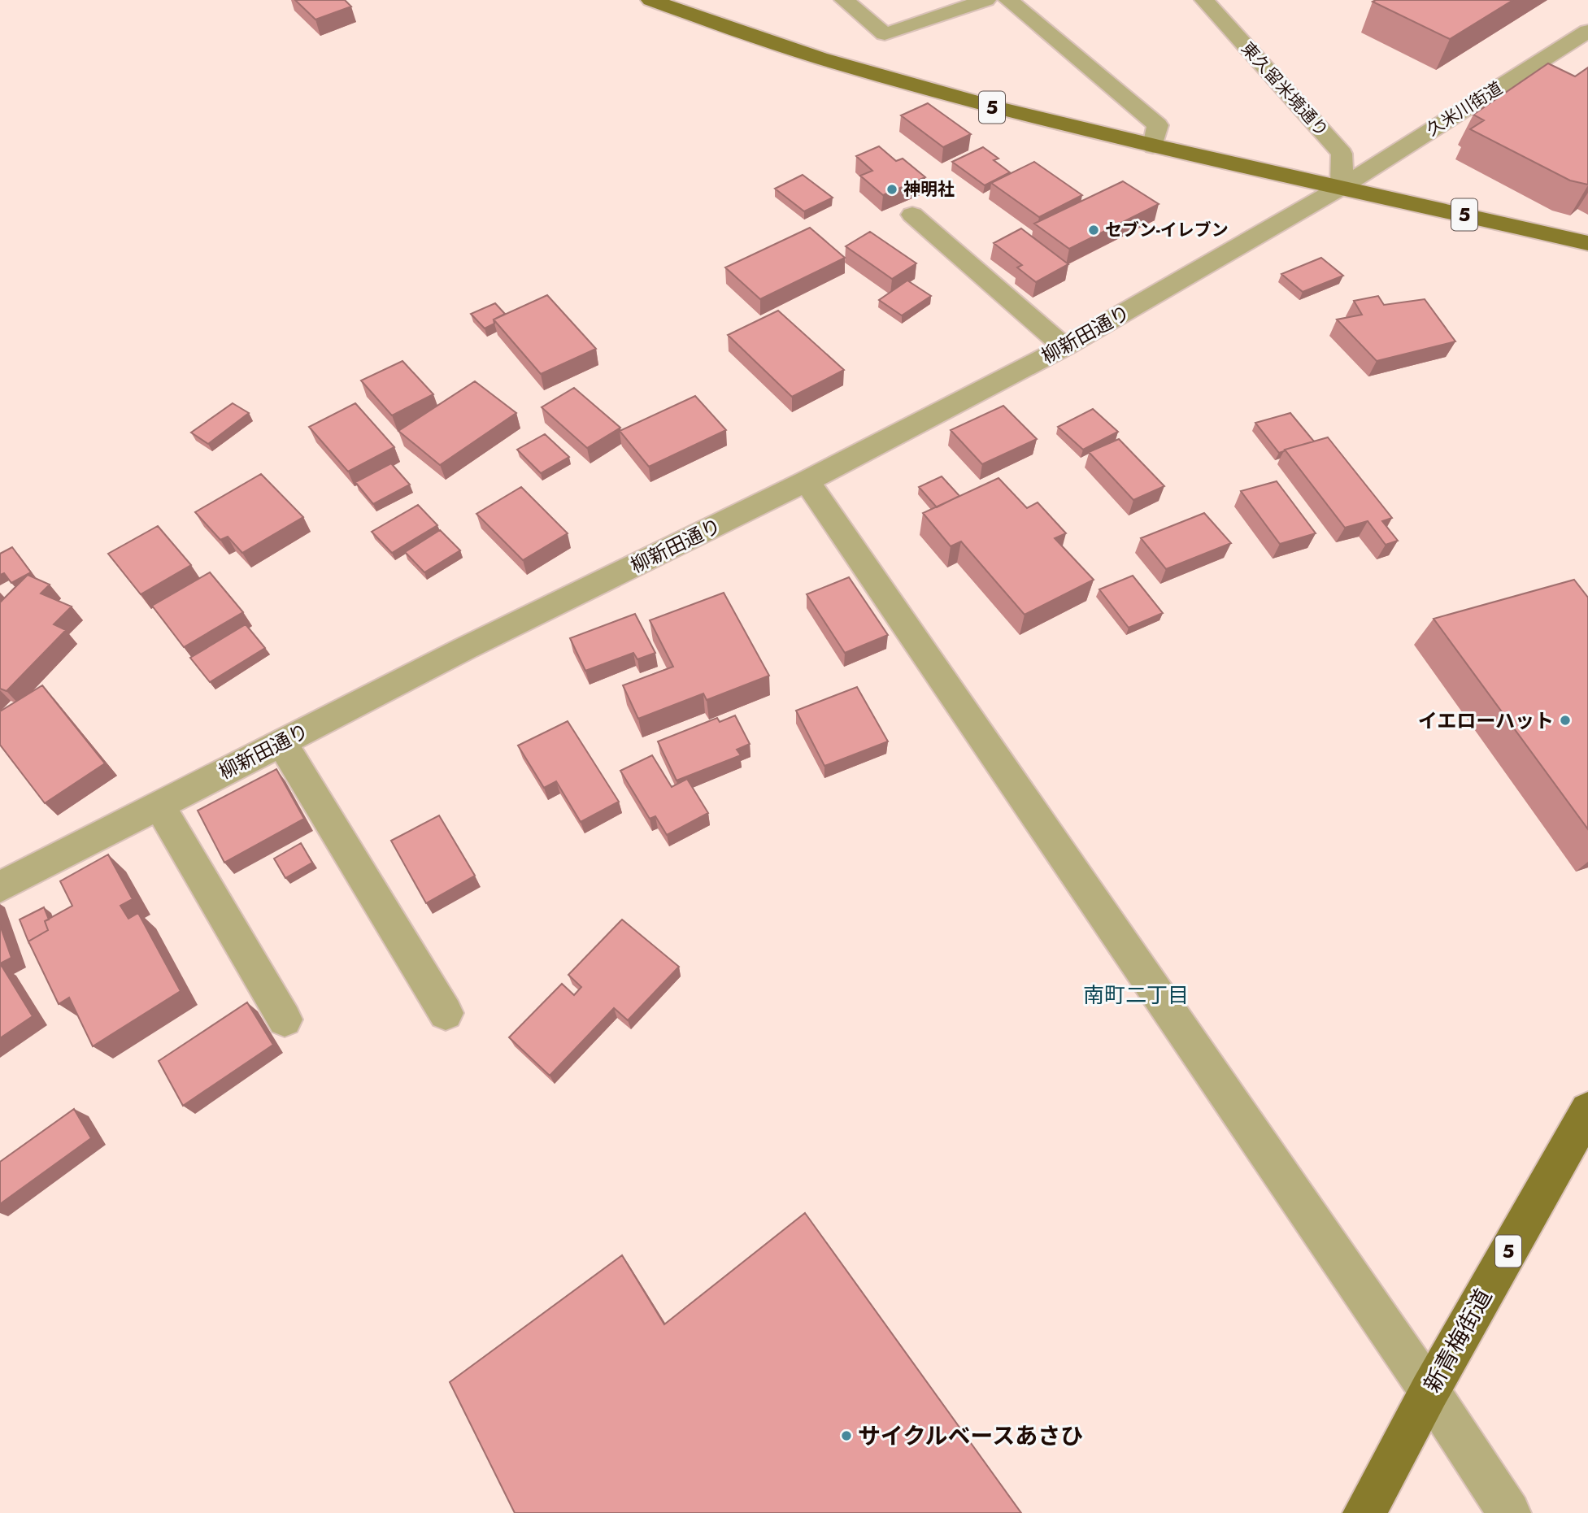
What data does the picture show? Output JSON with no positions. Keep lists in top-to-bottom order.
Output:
{
  "streets": {
    "main road": ["5", "新青梅街道"],
    "street": ["東久留米境通り", "久米川街道", "柳新田通り"]
  },
  "crossings": [
    ["東久留米境通り", "5"],
    ["東久留米境通り", "久米川街道"],
    ["東久留米境通り", "柳新田通り"],
    ["5", "久米川街道"],
    ["5", "柳新田通り"],
    ["久米川街道", "柳新田通り"]
  ],
  "districts": ["南町二丁目"],
  "places": [
    "神明社",
    "セブン-イレブン",
    "イエローハット",
    "サイクルベースあさひ"
  ]
}
